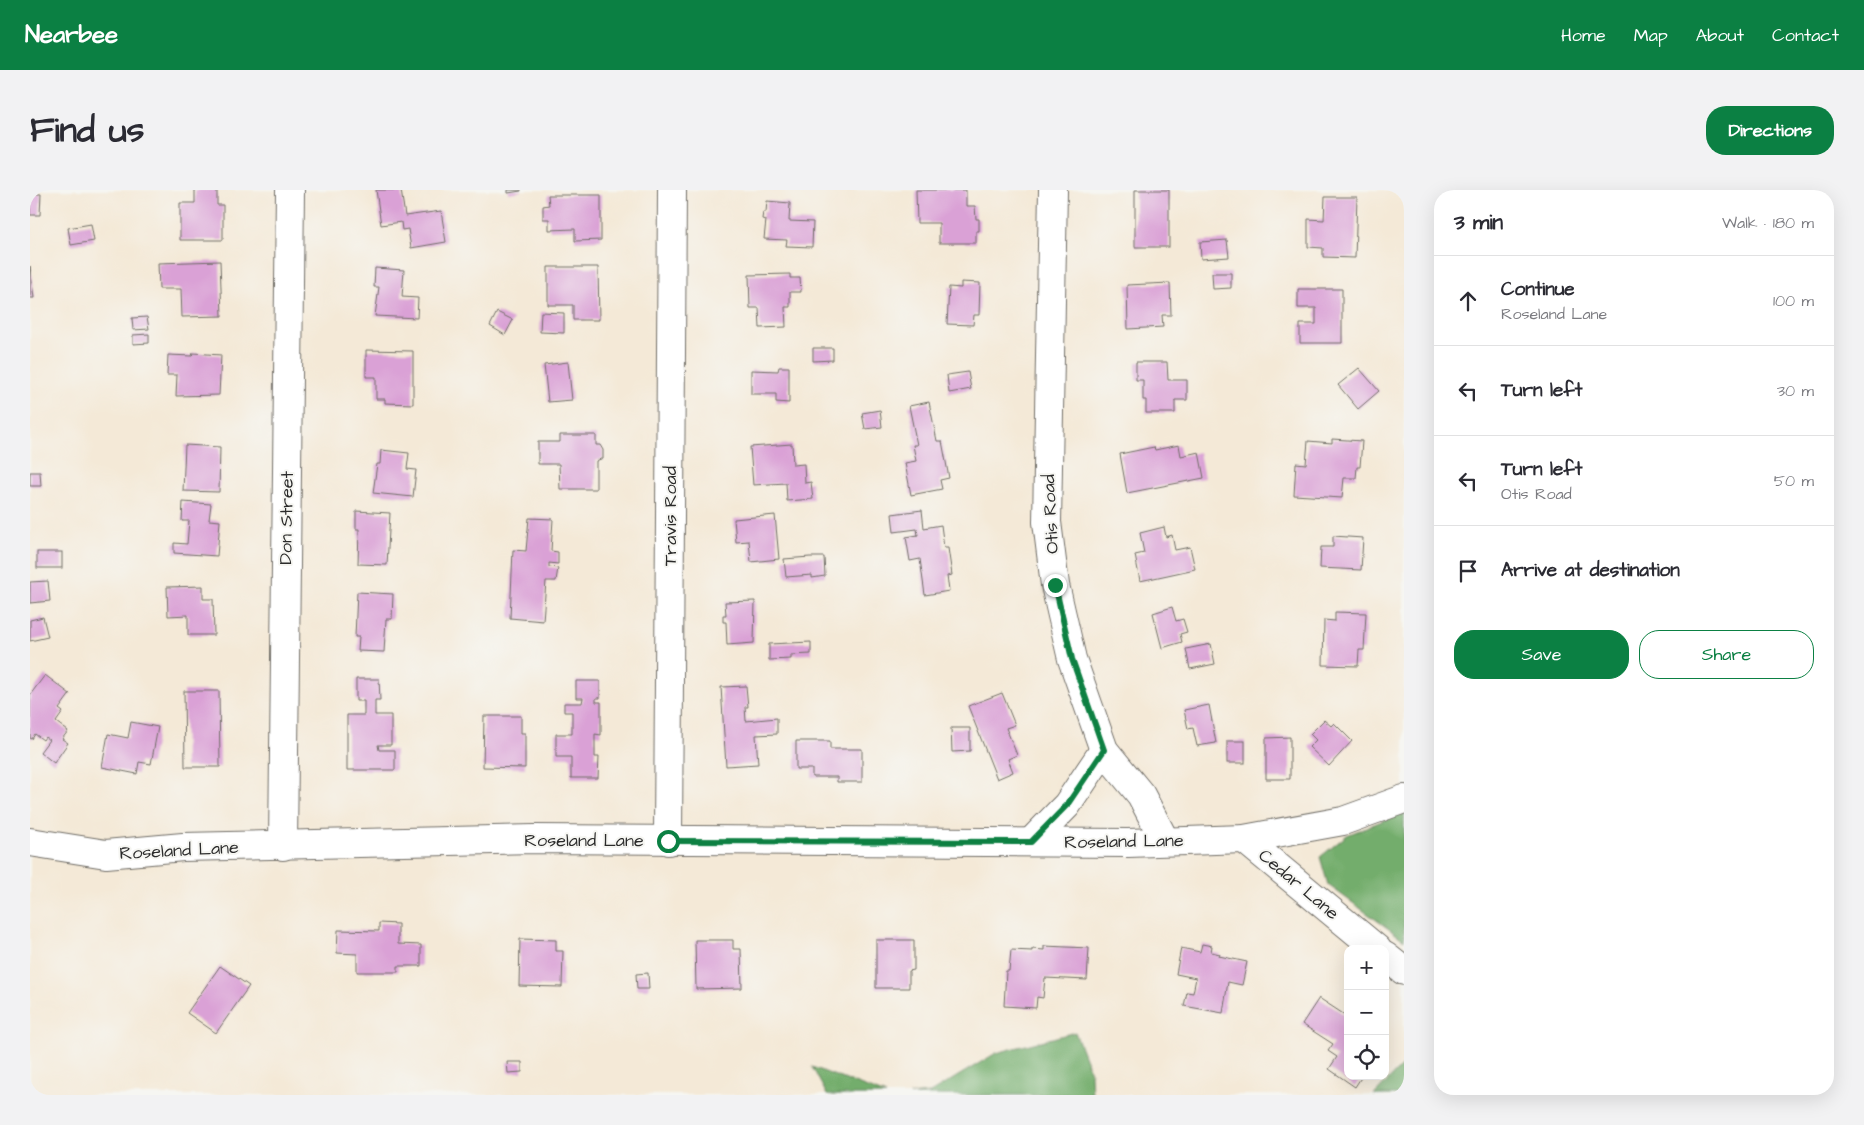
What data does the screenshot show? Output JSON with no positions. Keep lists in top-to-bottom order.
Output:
{
  "streets": {
    "street": [
      "Otis Road",
      "Travis Road",
      "Don Street",
      "Roseland Lane",
      "Cedar Lane"
    ]
  },
  "crossings": [
    ["Otis Road", "Roseland Lane"],
    ["Travis Road", "Roseland Lane"],
    ["Don Street", "Roseland Lane"],
    ["Roseland Lane", "Cedar Lane"]
  ],
  "page": {
    "header": "Nearbee",
    "nav": [
      "Home",
      "Map",
      "About",
      "Contact"
    ],
    "title": "Find us",
    "buttons": [
      "Directions",
      ["Save", "Share"]
    ],
    "heading": ["3 min", "Walk · 180 m"],
    "list": [
      ["Continue", "Roseland Lane", "100 m"],
      ["Turn left", "30 m"],
      ["Turn left", "Otis Road", "50 m"],
      "Arrive at destination"
    ],
    "map_buttons": ["+", "−"]
  }
}
